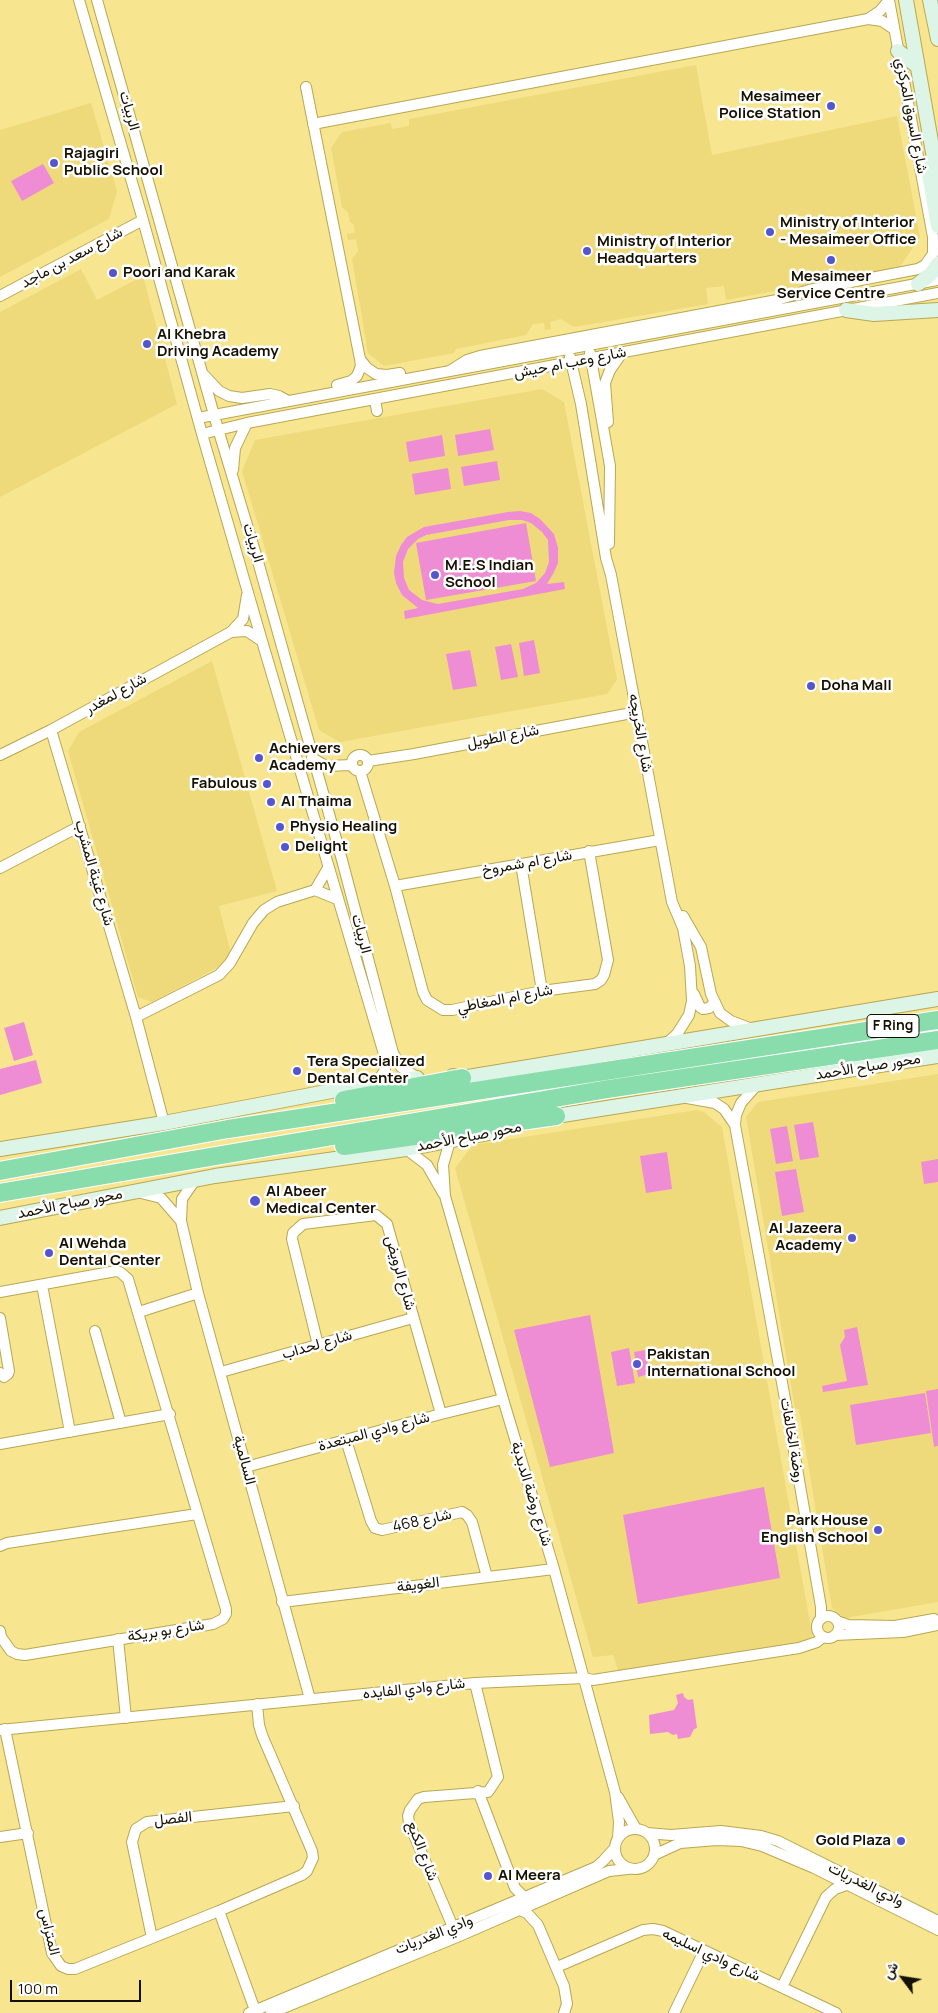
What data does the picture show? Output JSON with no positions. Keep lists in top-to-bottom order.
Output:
{
  "streets": {
    "highway": ["F Ring", "محور صباح الأحمد"],
    "street": [
      "الربيات",
      "شارع السوق المركزي",
      "شارع سعد بن ماجد",
      "شارع وعب ام حيش",
      "شارع لمغدر",
      "شارع الخريجه",
      "شارع الطويل",
      "شارع ام شمروخ",
      "شارع غينة المشرب",
      "شارع ام المغاطي",
      "شارع الرويض",
      "شارع لحداب",
      "شارع وادي المبتعدة",
      "روضة الخالفات",
      "السالمية",
      "شارع روضة الدبدبة",
      "شارع 468",
      "الغويفة",
      "شارع بو بريكة",
      "شارع وادي الفايده",
      "الفصل",
      "شارع الكبع",
      "وادي الغدريات",
      "المتراس",
      "شارع وادي اسليمه"
    ]
  },
  "crossings": [
    ["الربيات", "شارع سعد بن ماجد"],
    ["الربيات", "شارع وعب ام حيش"],
    ["الربيات", "شارع لمغدر"],
    ["شارع السوق المركزي", "شارع وعب ام حيش"],
    ["شارع وعب ام حيش", "شارع الخريجه"],
    ["شارع لمغدر", "شارع غينة المشرب"],
    ["شارع الخريجه", "شارع الطويل"],
    ["شارع الخريجه", "شارع ام شمروخ"],
    ["شارع الطويل", "شارع ام المغاطي"],
    ["شارع ام شمروخ", "شارع ام المغاطي"],
    ["محور صباح الأحمد", "روضة الخالفات"],
    ["محور صباح الأحمد", "السالمية"],
    ["محور صباح الأحمد", "شارع روضة الدبدبة"],
    ["شارع الرويض", "شارع لحداب"],
    ["شارع الرويض", "شارع وادي المبتعدة"],
    ["شارع لحداب", "السالمية"],
    ["شارع وادي المبتعدة", "السالمية"],
    ["شارع وادي المبتعدة", "شارع روضة الدبدبة"],
    ["شارع وادي المبتعدة", "شارع 468"],
    ["السالمية", "الغويفة"],
    ["السالمية", "شارع وادي الفايده"],
    ["شارع روضة الدبدبة", "الغويفة"],
    ["شارع روضة الدبدبة", "شارع وادي الفايده"],
    ["شارع روضة الدبدبة", "وادي الغدريات"],
    ["شارع 468", "الغويفة"],
    ["شارع بو بريكة", "شارع وادي الفايده"],
    ["شارع وادي الفايده", "شارع الكبع"],
    ["شارع وادي الفايده", "المتراس"],
    ["الفصل", "المتراس"],
    ["شارع الكبع", "وادي الغدريات"]
  ],
  "places": [
    "Mesaimeer Police Station",
    "Rajagiri Public School",
    "Ministry of Interior - Mesaimeer Office",
    "Ministry of Interior Headquarters",
    "Mesaimeer Service Centre",
    "Poori and Karak",
    "Al Khebra Driving Academy",
    "M.E.S Indian School",
    "Doha Mall",
    "Achievers Academy",
    "Fabulous",
    "Al Thaima",
    "Physio Healing",
    "Delight",
    "Tera Specialized Dental Center",
    "Al Abeer Medical Center",
    "Al Jazeera Academy",
    "Al Wehda Dental Center",
    "Pakistan International School",
    "Park House English School",
    "Gold Plaza",
    "Al Meera"
  ],
  "scale_bar": "100 m",
  "north": "top left"
}
